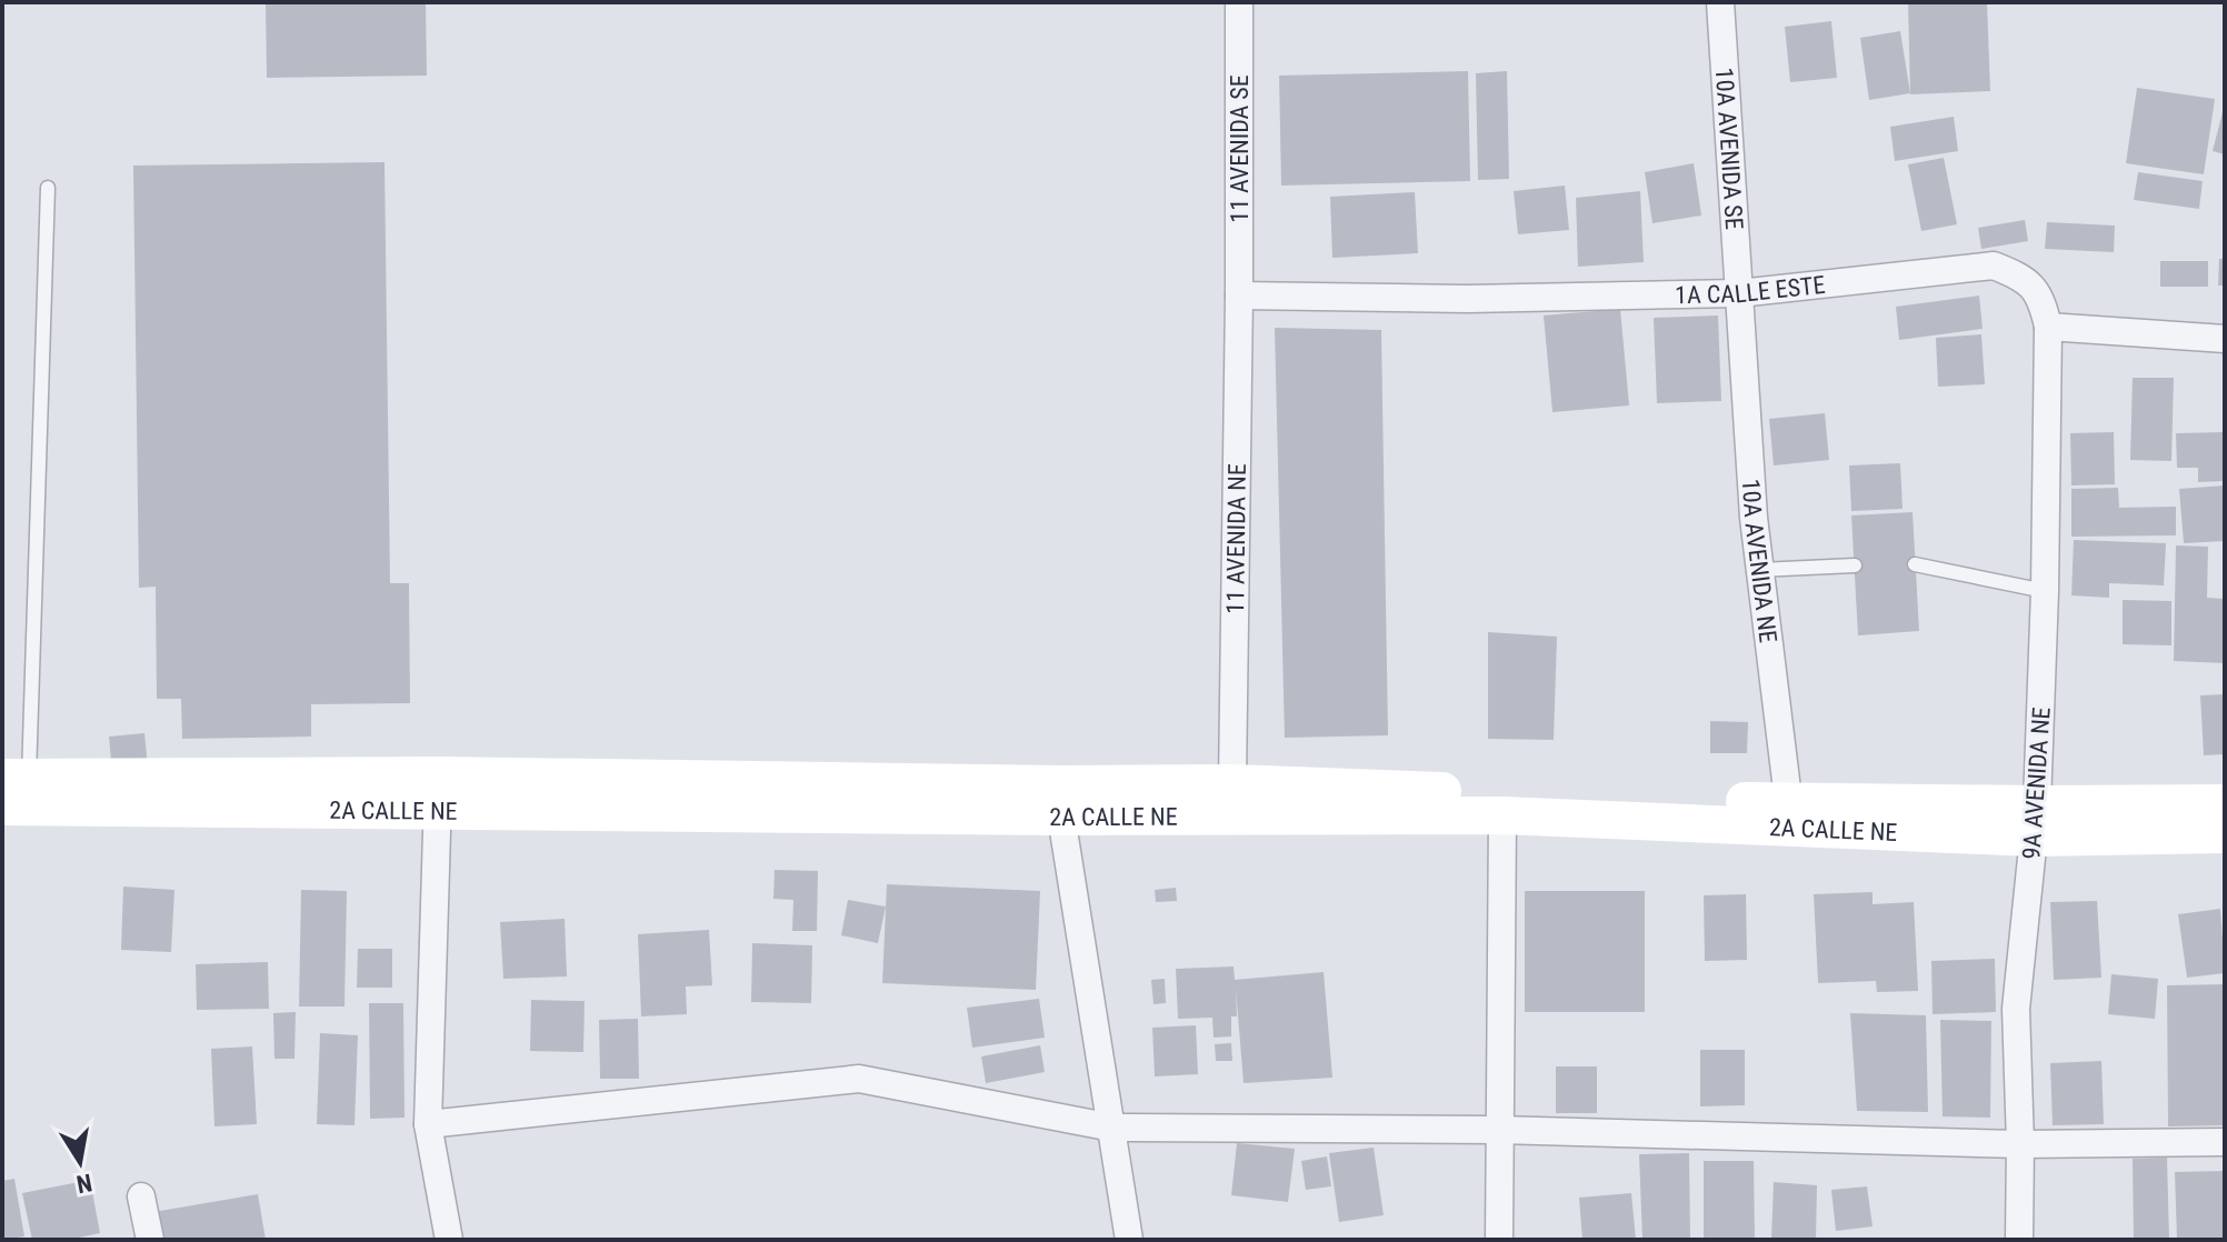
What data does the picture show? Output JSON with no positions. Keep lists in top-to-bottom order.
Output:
{
  "streets": {
    "main road": ["2A CALLE NE"],
    "street": [
      "10A AVENIDA SE",
      "11 AVENIDA SE",
      "1A CALLE ESTE",
      "11 AVENIDA NE",
      "10A AVENIDA NE",
      "9A AVENIDA NE"
    ]
  },
  "crossings": [
    ["10A AVENIDA SE", "1A CALLE ESTE"],
    ["10A AVENIDA SE", "10A AVENIDA NE"],
    ["11 AVENIDA SE", "1A CALLE ESTE"],
    ["11 AVENIDA SE", "11 AVENIDA NE"],
    ["1A CALLE ESTE", "11 AVENIDA NE"],
    ["1A CALLE ESTE", "10A AVENIDA NE"],
    ["1A CALLE ESTE", "9A AVENIDA NE"],
    ["11 AVENIDA NE", "2A CALLE NE"],
    ["10A AVENIDA NE", "2A CALLE NE"],
    ["9A AVENIDA NE", "2A CALLE NE"]
  ],
  "north": "bottom"
}
